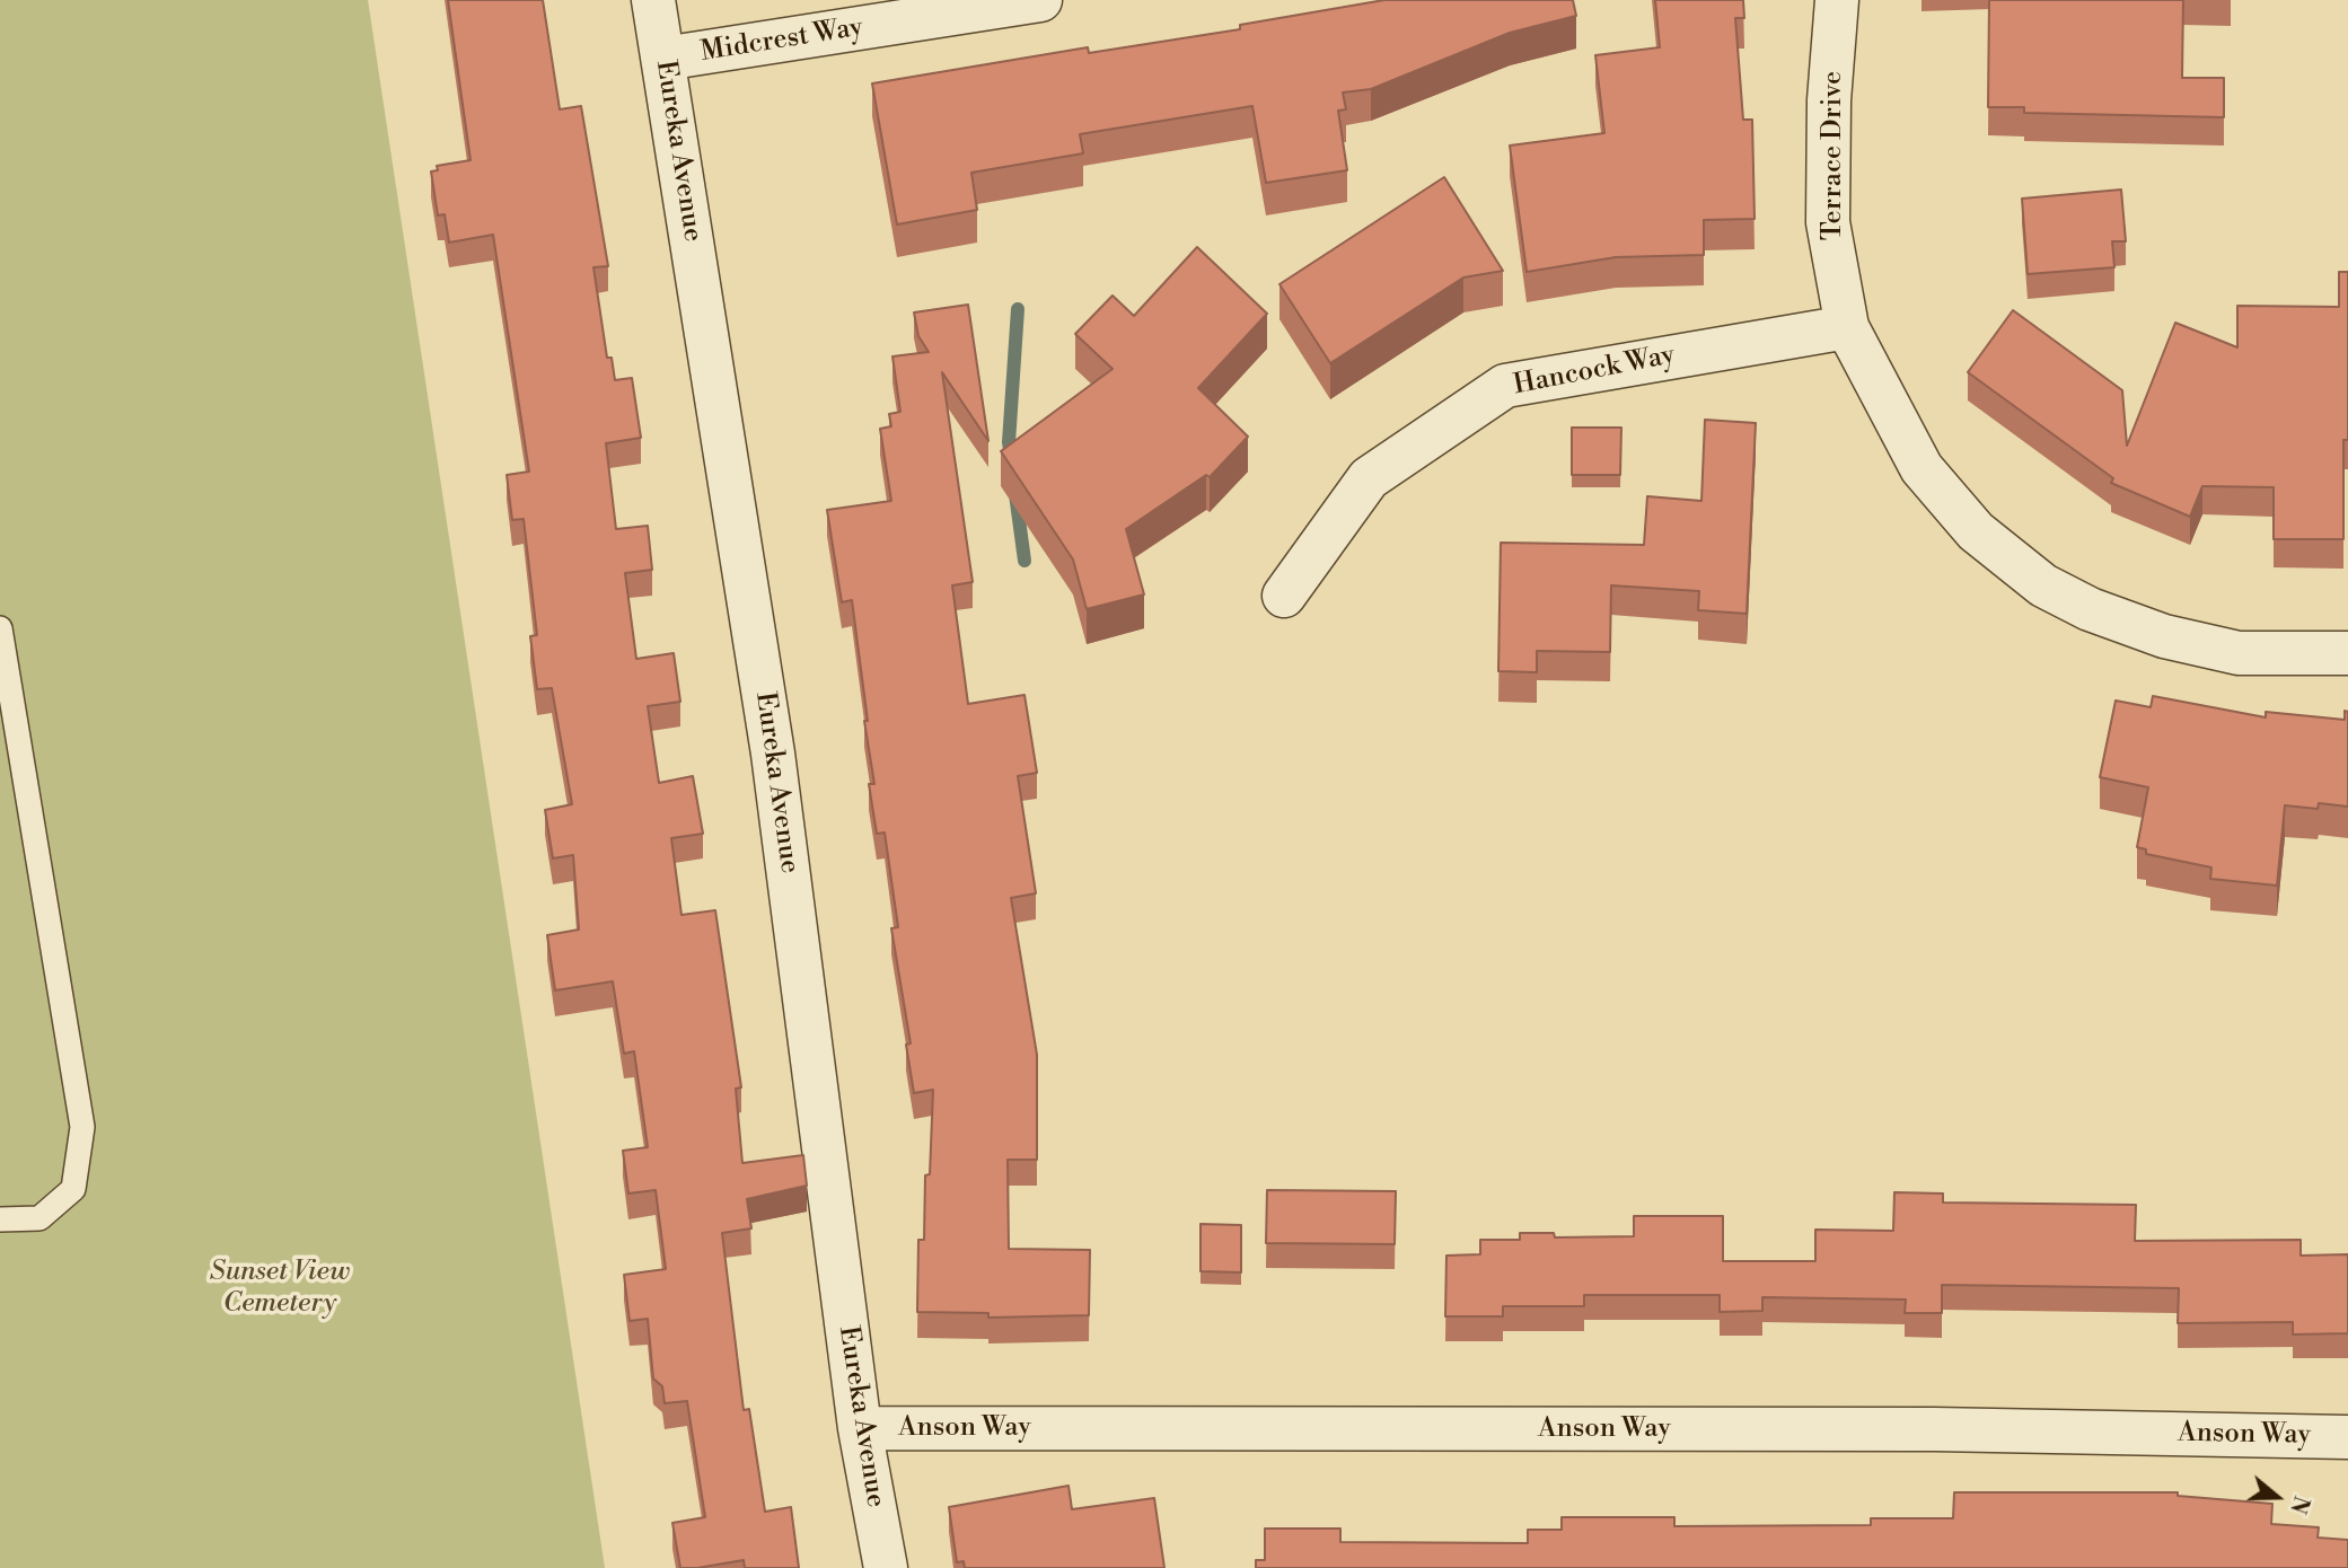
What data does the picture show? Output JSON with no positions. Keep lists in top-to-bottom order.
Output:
{
  "streets": {
    "street": [
      "Midcrest Way",
      "Eureka Avenue",
      "Terrace Drive",
      "Hancock Way",
      "Anson Way"
    ]
  },
  "crossings": [
    ["Midcrest Way", "Eureka Avenue"],
    ["Eureka Avenue", "Anson Way"],
    ["Terrace Drive", "Hancock Way"]
  ],
  "parks": ["Sunset View Cemetery"],
  "north": "right"
}
